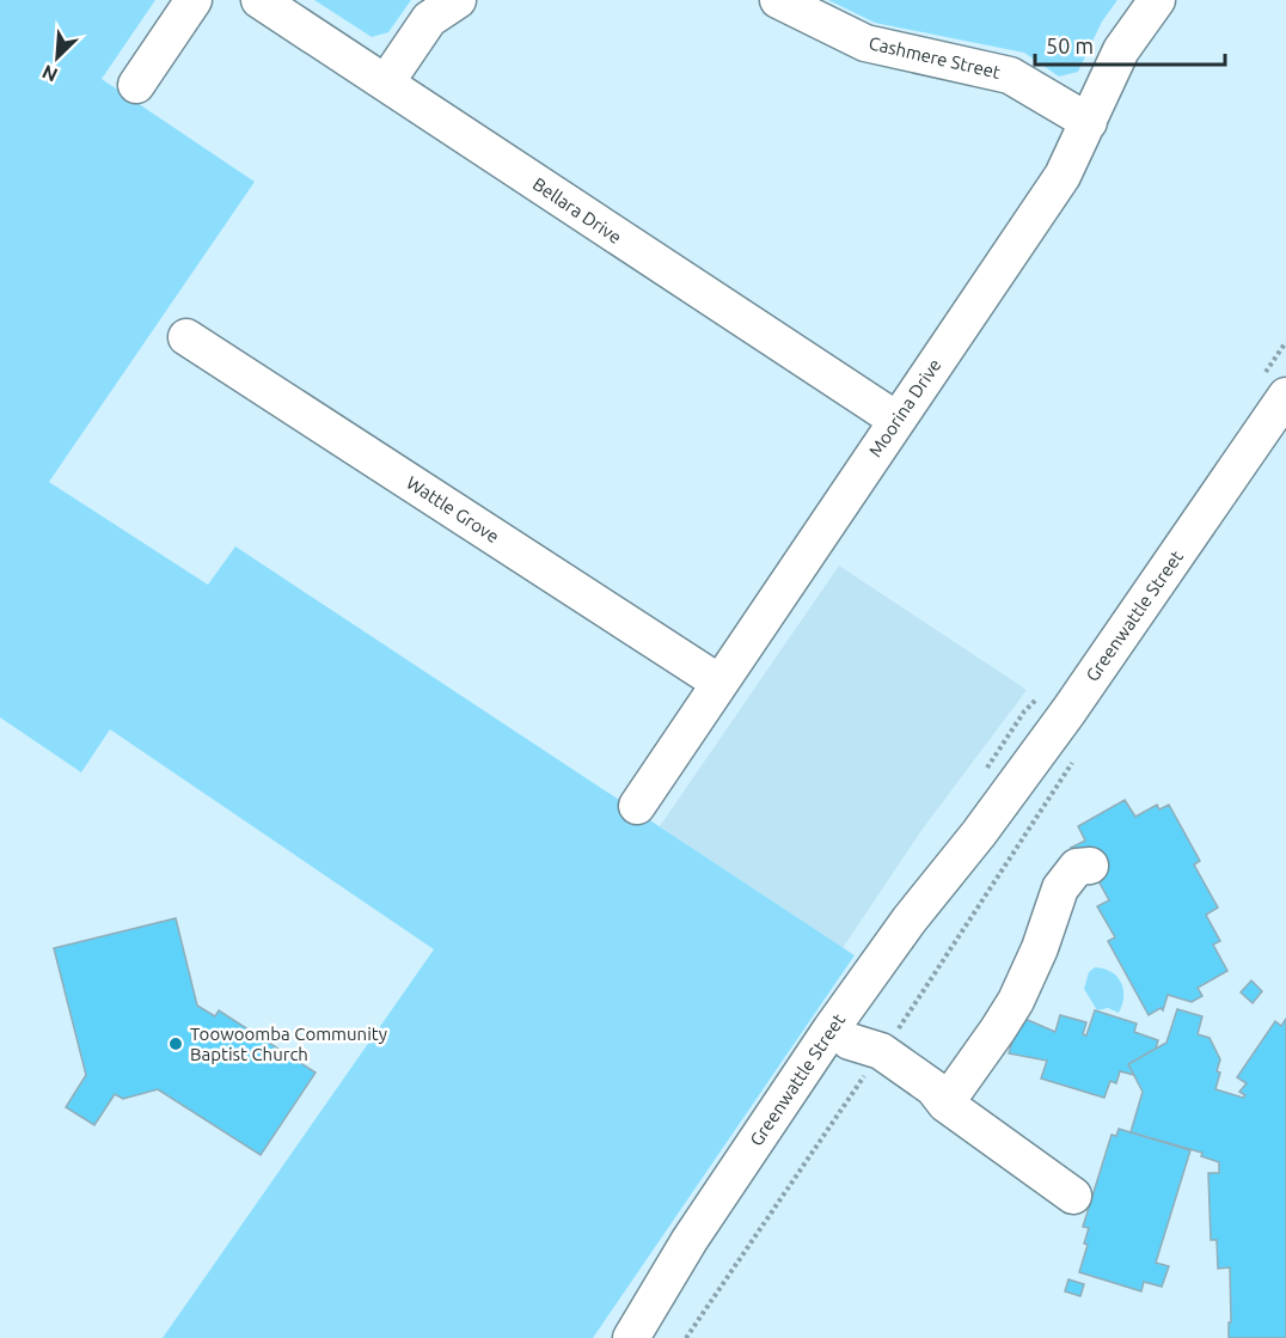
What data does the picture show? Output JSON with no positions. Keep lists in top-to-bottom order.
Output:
{
  "streets": {
    "street": [
      "Cashmere Street",
      "Bellara Drive",
      "Moorina Drive",
      "Wattle Grove",
      "Greenwattle Street"
    ]
  },
  "crossings": [
    ["Cashmere Street", "Moorina Drive"],
    ["Bellara Drive", "Moorina Drive"],
    ["Moorina Drive", "Wattle Grove"]
  ],
  "places": ["Toowoomba Community Baptist Church"],
  "scale_bar": "50 m",
  "north": "bottom left"
}
